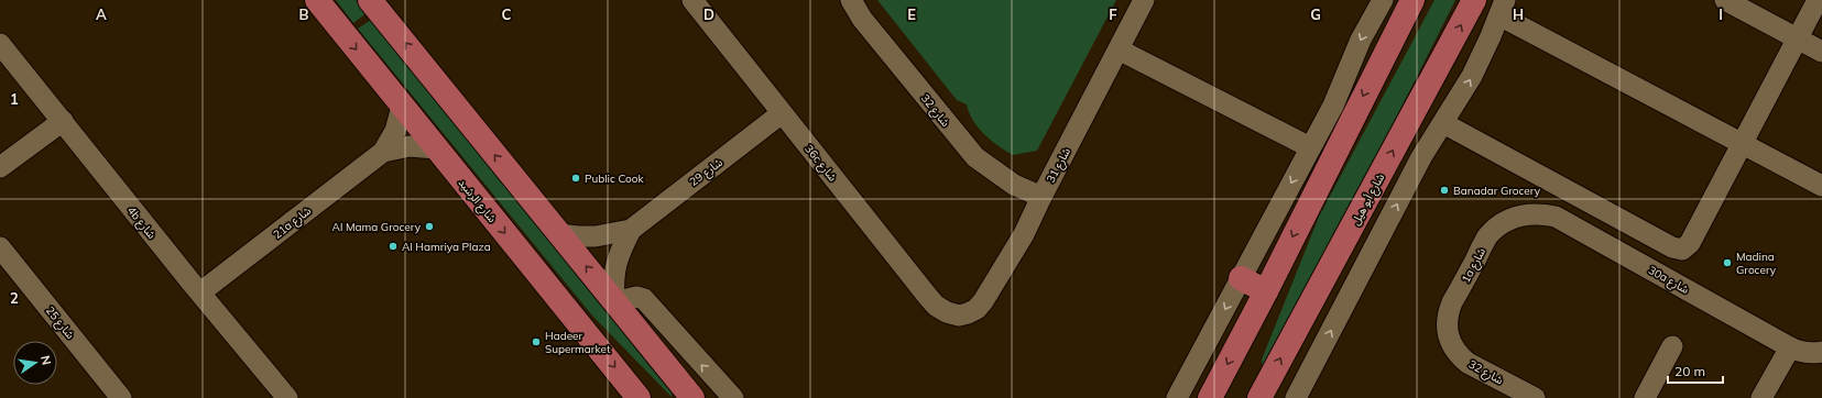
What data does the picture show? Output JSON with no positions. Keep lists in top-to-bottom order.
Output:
{
  "streets": {
    "main road": ["شارع أبو هيل", "شارع الرشيد"],
    "street": [
      "شارع 32",
      "36c شارع",
      "شارع 31",
      "شارع 29",
      "4b شارع",
      "21a شارع",
      "1a شارع",
      "30a شارع",
      "شارع 25"
    ]
  },
  "crossings": [
    ["شارع 32", "شارع 31"],
    ["شارع 32", "1a شارع"],
    ["36c شارع", "شارع 31"],
    ["36c شارع", "شارع 29"],
    ["شارع الرشيد", "21a شارع"],
    ["4b شارع", "21a شارع"],
    ["1a شارع", "30a شارع"]
  ],
  "places": [
    "Public Cook",
    "Banadar Grocery",
    "Al Mama Grocery",
    "Al Hamriya Plaza",
    "Madina Grocery",
    "Hadeer Supermarket"
  ],
  "scale_bar": "20 m",
  "north": "right",
  "grid": {
    "columns": [
      "A",
      "B",
      "C",
      "D",
      "E",
      "F",
      "G",
      "H",
      "I"
    ],
    "rows": ["1", "2"]
  }
}
